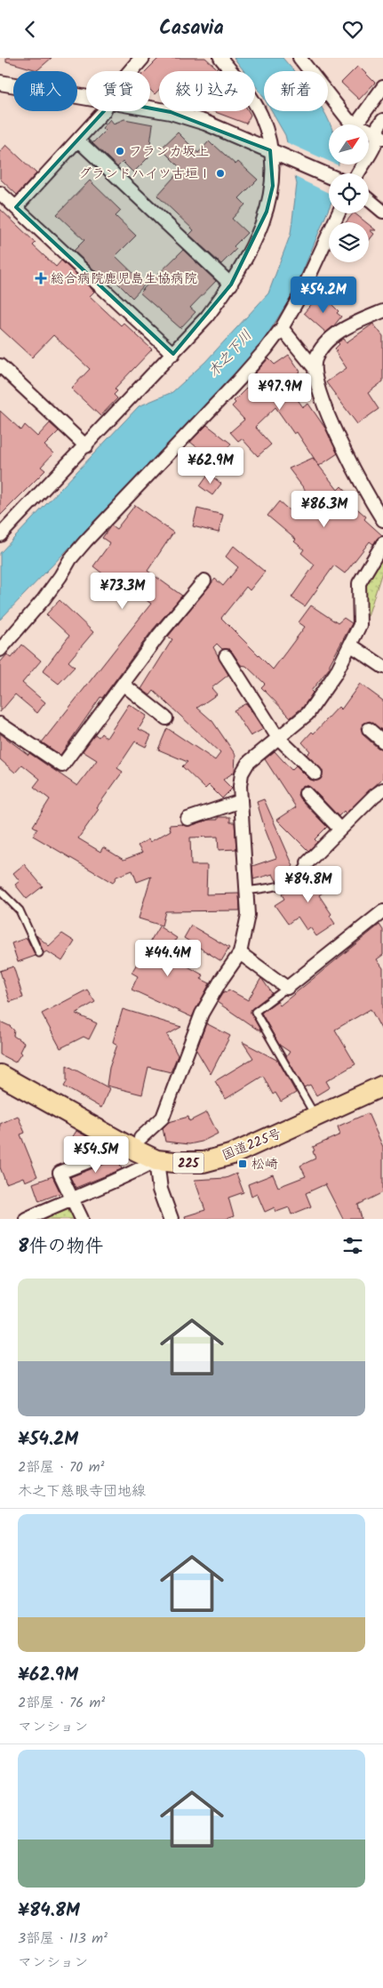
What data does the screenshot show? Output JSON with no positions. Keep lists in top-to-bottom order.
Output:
{
  "streets": {
    "highway": ["国道225号", "225"]
  },
  "water": ["木之下川"],
  "places": {
    "other": ["フランカ坂上", "グランドハイツ古垣Ⅰ"],
    "health": ["総合病院鹿児島生協病院"],
    "transit": ["松崎"]
  },
  "north": "top right",
  "page": {
    "header": "Casavia",
    "chip": [
      "購入",
      "賃貸",
      "絞り込み",
      "新着"
    ],
    "price": [
      "¥54.2M",
      "¥97.9M",
      "¥62.9M",
      "¥86.3M",
      "¥73.3M",
      "¥84.8M",
      "¥44.4M",
      "¥54.5M"
    ],
    "heading": "8件の物件",
    "list": [
      {
        "name": "¥54.2M",
        "note": "2部屋 · 70 m² · 木之下慈眼寺団地線"
      },
      {
        "name": "¥62.9M",
        "note": "2部屋 · 76 m² · マンション"
      },
      {
        "name": "¥84.8M",
        "note": "3部屋 · 113 m² · マンション"
      }
    ]
  }
}
